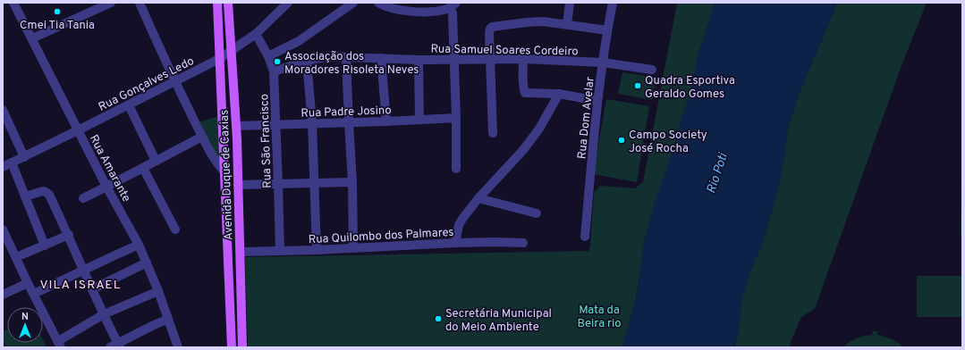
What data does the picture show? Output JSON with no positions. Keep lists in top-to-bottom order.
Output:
{
  "streets": {
    "main road": ["Avenida Duque de Caxias"],
    "street": [
      "Rua Samuel Soares Cordeiro",
      "Rua Gonçalves Ledo",
      "Rua Padre Josino",
      "Rua Dom Avelar",
      "Rua São Francisco",
      "Rua Amarante",
      "Rua Quilombo dos Palmares"
    ]
  },
  "crossings": [
    ["Rua Samuel Soares Cordeiro", "Rua Dom Avelar"],
    ["Rua Samuel Soares Cordeiro", "Rua São Francisco"],
    ["Rua Gonçalves Ledo", "Rua São Francisco"],
    ["Rua Gonçalves Ledo", "Rua Amarante"],
    ["Rua Gonçalves Ledo", "Avenida Duque de Caxias"],
    ["Rua Padre Josino", "Rua São Francisco"],
    ["Rua Padre Josino", "Avenida Duque de Caxias"],
    ["Rua São Francisco", "Rua Quilombo dos Palmares"],
    ["Avenida Duque de Caxias", "Rua Quilombo dos Palmares"]
  ],
  "districts": ["VILA ISRAEL"],
  "water": ["Rio Poti"],
  "parks": ["Mata da Beira rio"],
  "places": [
    "Cmei Tia Tania",
    "Associação dos Moradores Risoleta Neves",
    "Quadra Esportiva Geraldo Gomes",
    "Campo Society José Rocha",
    "Secretária Municipal do Meio Ambiente"
  ],
  "north": "top"
}
